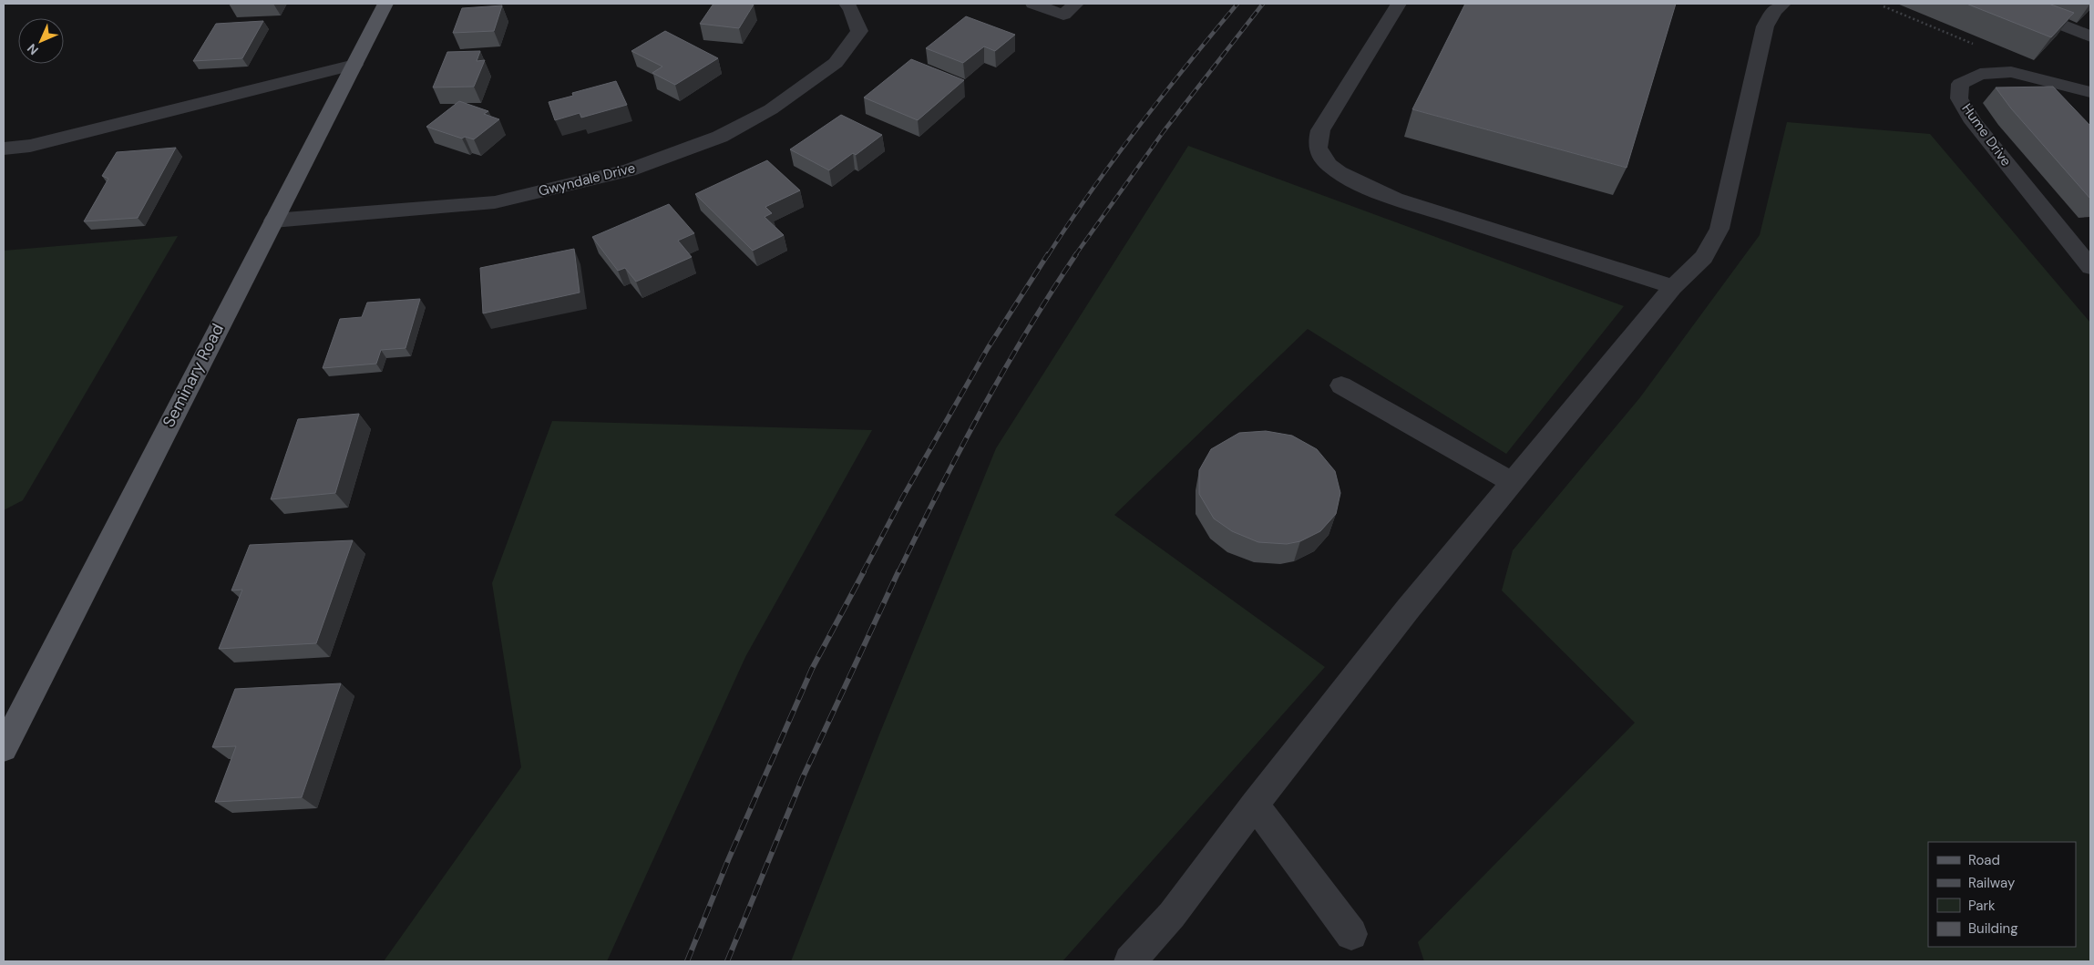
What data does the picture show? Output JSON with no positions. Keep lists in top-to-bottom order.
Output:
{
  "streets": {
    "main road": ["Seminary Road"],
    "street": ["Hume Drive", "Gwyndale Drive"]
  },
  "crossings": [
    ["Gwyndale Drive", "Seminary Road"]
  ],
  "legend": [
    "Road",
    "Railway",
    "Park",
    "Building"
  ],
  "north": "bottom left"
}
